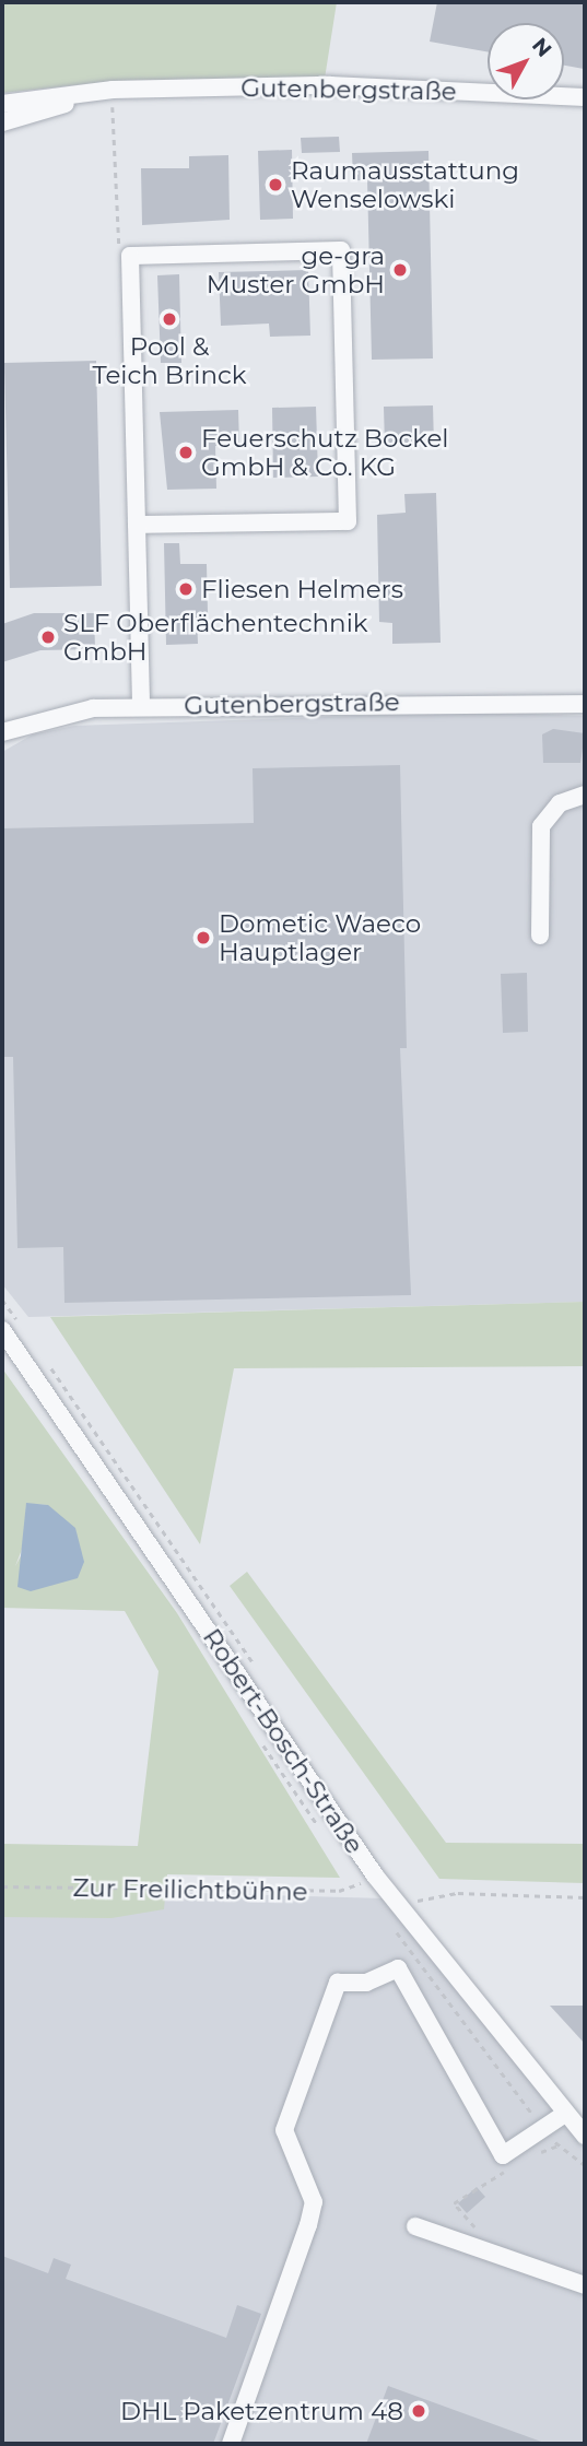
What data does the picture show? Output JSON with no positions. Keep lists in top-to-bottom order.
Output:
{
  "streets": {
    "street": ["Gutenbergstraße", "Robert-Bosch-Straße"],
    "path": ["Zur Freilichtbühne"]
  },
  "crossings": [
    ["Robert-Bosch-Straße", "Zur Freilichtbühne"]
  ],
  "places": [
    "Raumausstattung Wenselowski",
    "ge-gra Muster GmbH",
    "Pool & Teich Brinck",
    "Feuerschutz Bockel GmbH & Co. KG",
    "Fliesen Helmers",
    "SLF Oberflächentechnik GmbH",
    "Dometic Waeco Hauptlager",
    "DHL Paketzentrum 48"
  ],
  "north": "top right"
}
